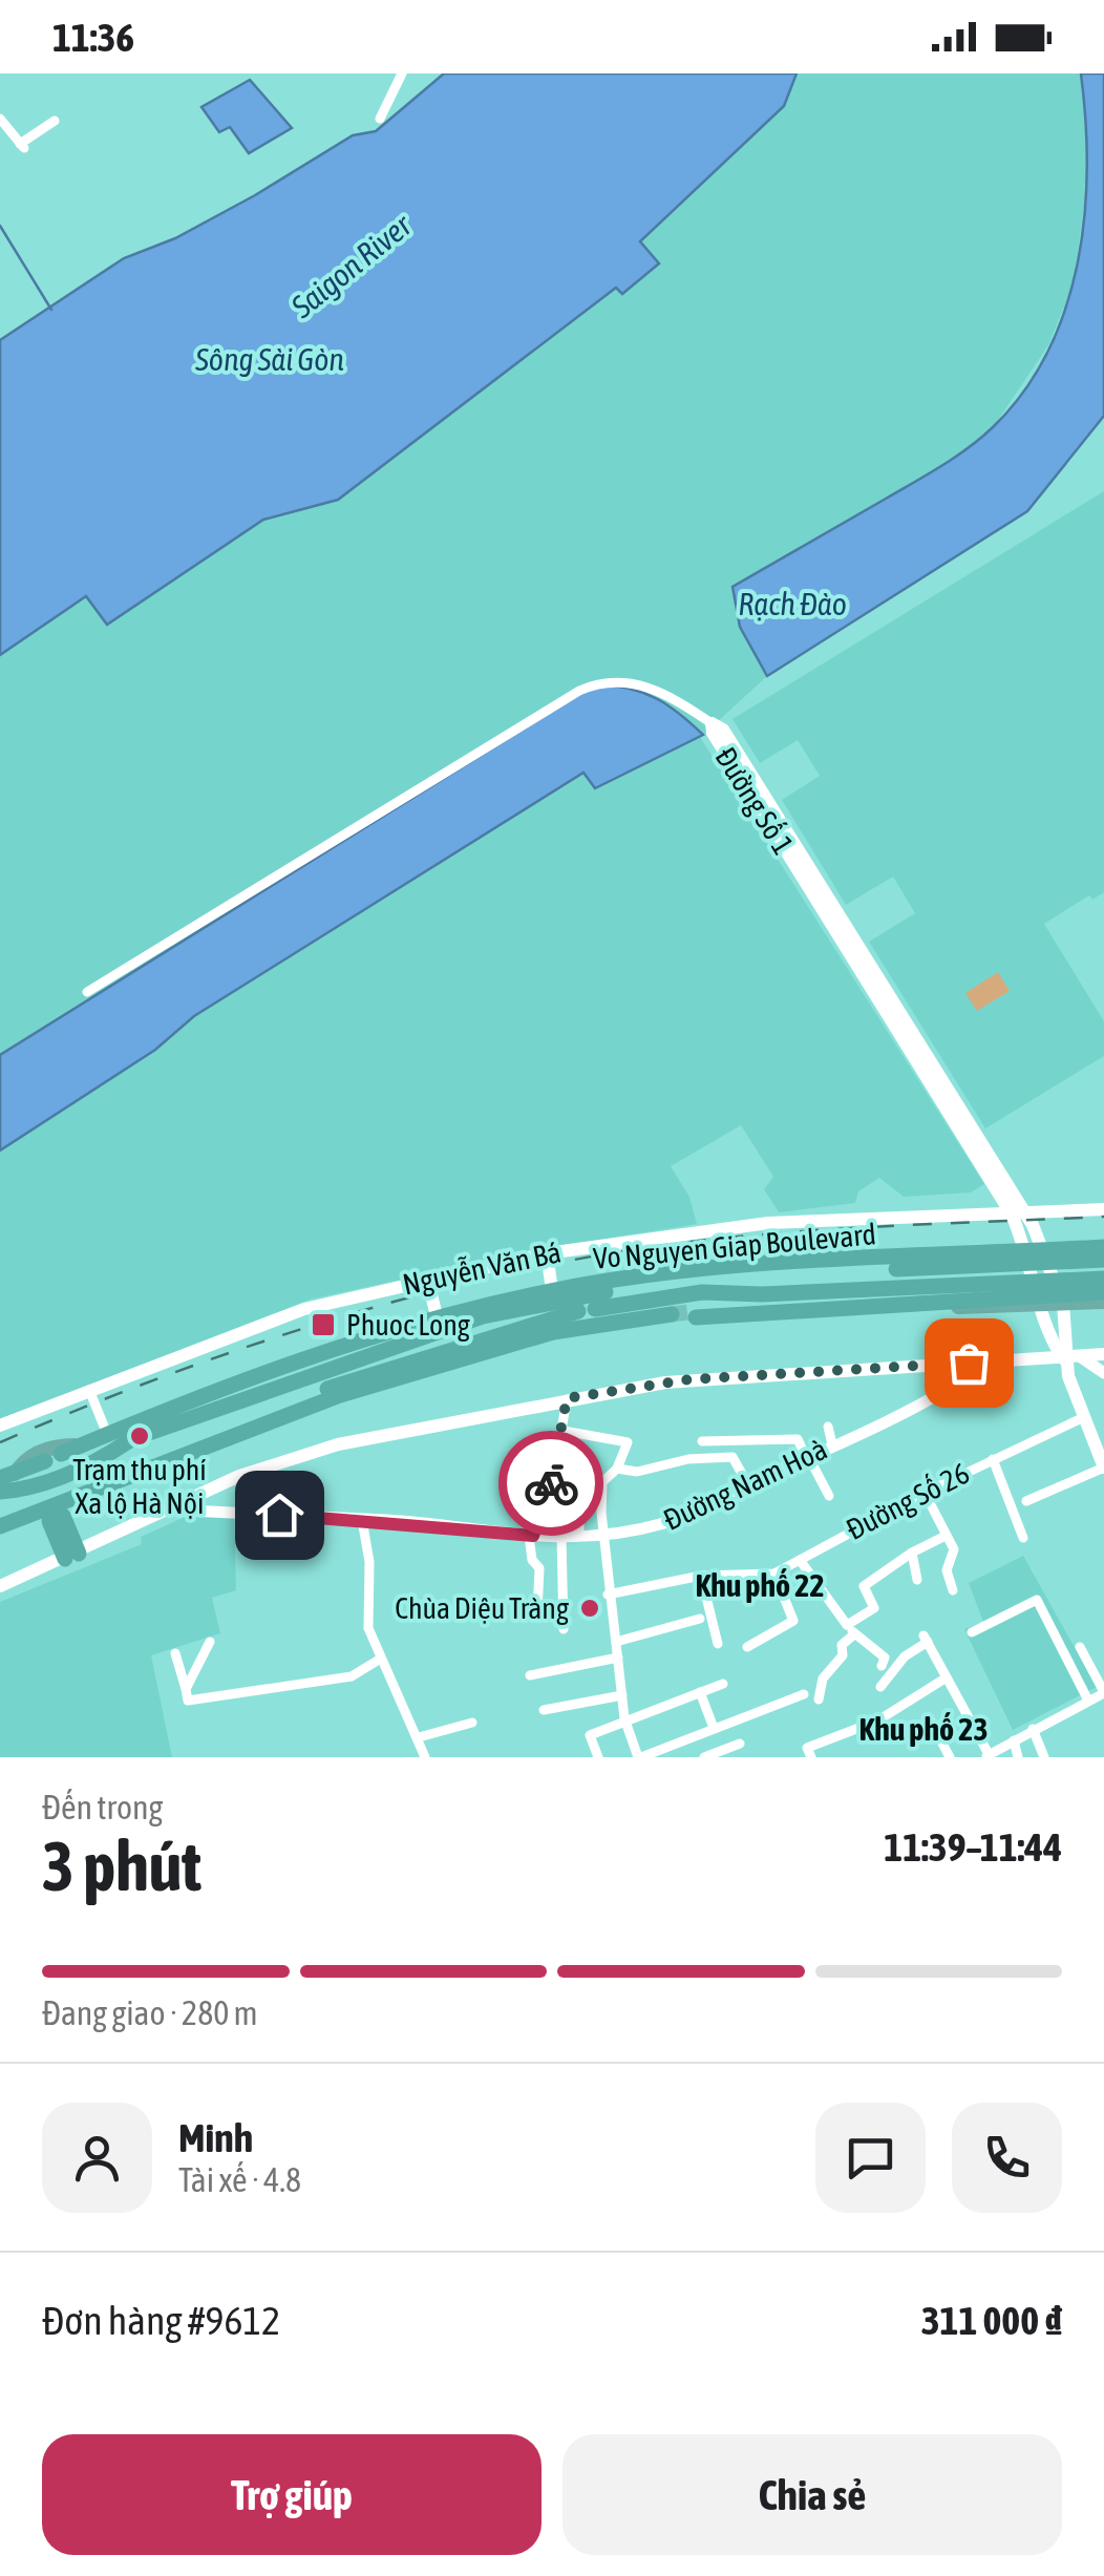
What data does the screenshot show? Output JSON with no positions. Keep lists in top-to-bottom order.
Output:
{
  "streets": {
    "highway": ["Vo Nguyen Giap Boulevard"],
    "main road": ["Đường Số 1", "Nguyễn Văn Bá"],
    "street": ["Đường Nam Hoà", "Đường Số 26"]
  },
  "crossings": [
    ["Đường Số 1", "Vo Nguyen Giap Boulevard"],
    ["Đường Số 1", "Nguyễn Văn Bá"]
  ],
  "districts": ["Khu phố 22", "Khu phố 23"],
  "water": ["Saigon River", "Sông Sài Gòn", "Rạch Đào"],
  "places": {
    "transit": ["Phuoc Long"],
    "other": ["Trạm thu phí Xa lộ Hà Nội", "Chùa Diệu Tràng"]
  },
  "page": {
    "status": "11:36",
    "heading": ["3 phút", "Đến trong", "11:39–11:44"],
    "panel": [
      "Minh",
      "Tài xế · 4.8",
      "Đơn hàng #9612",
      "311 000 ₫"
    ],
    "bar": "Đang giao · 280 m",
    "buttons": ["Trợ giúp", "Chia sẻ"]
  }
}
